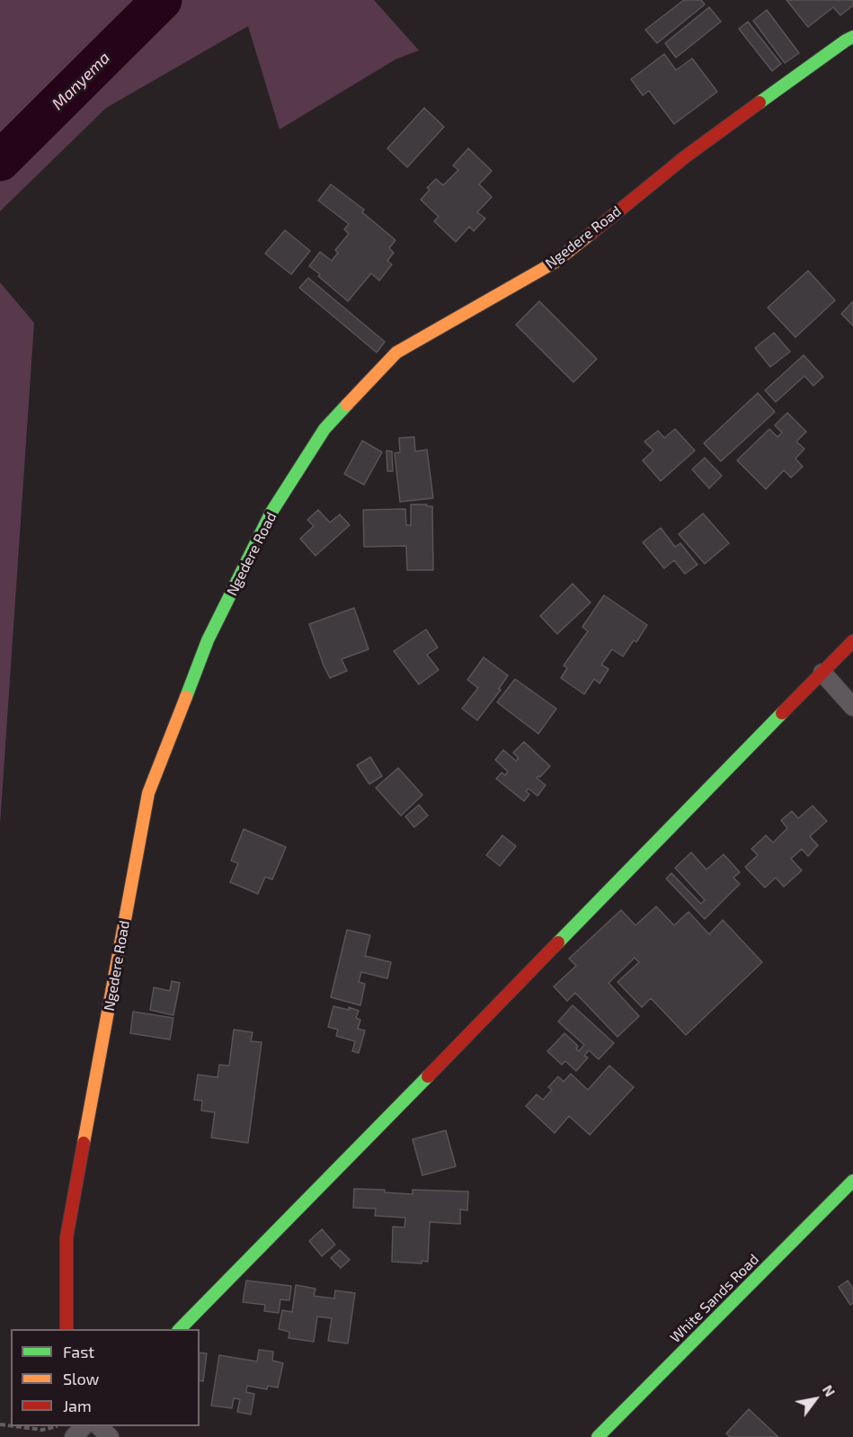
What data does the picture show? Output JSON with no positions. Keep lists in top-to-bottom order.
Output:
{
  "streets": {
    "street": ["Ngedere Road", "White Sands Road"]
  },
  "water": ["Manyema"],
  "legend": ["Fast", "Slow", "Jam"],
  "north": "top right"
}
